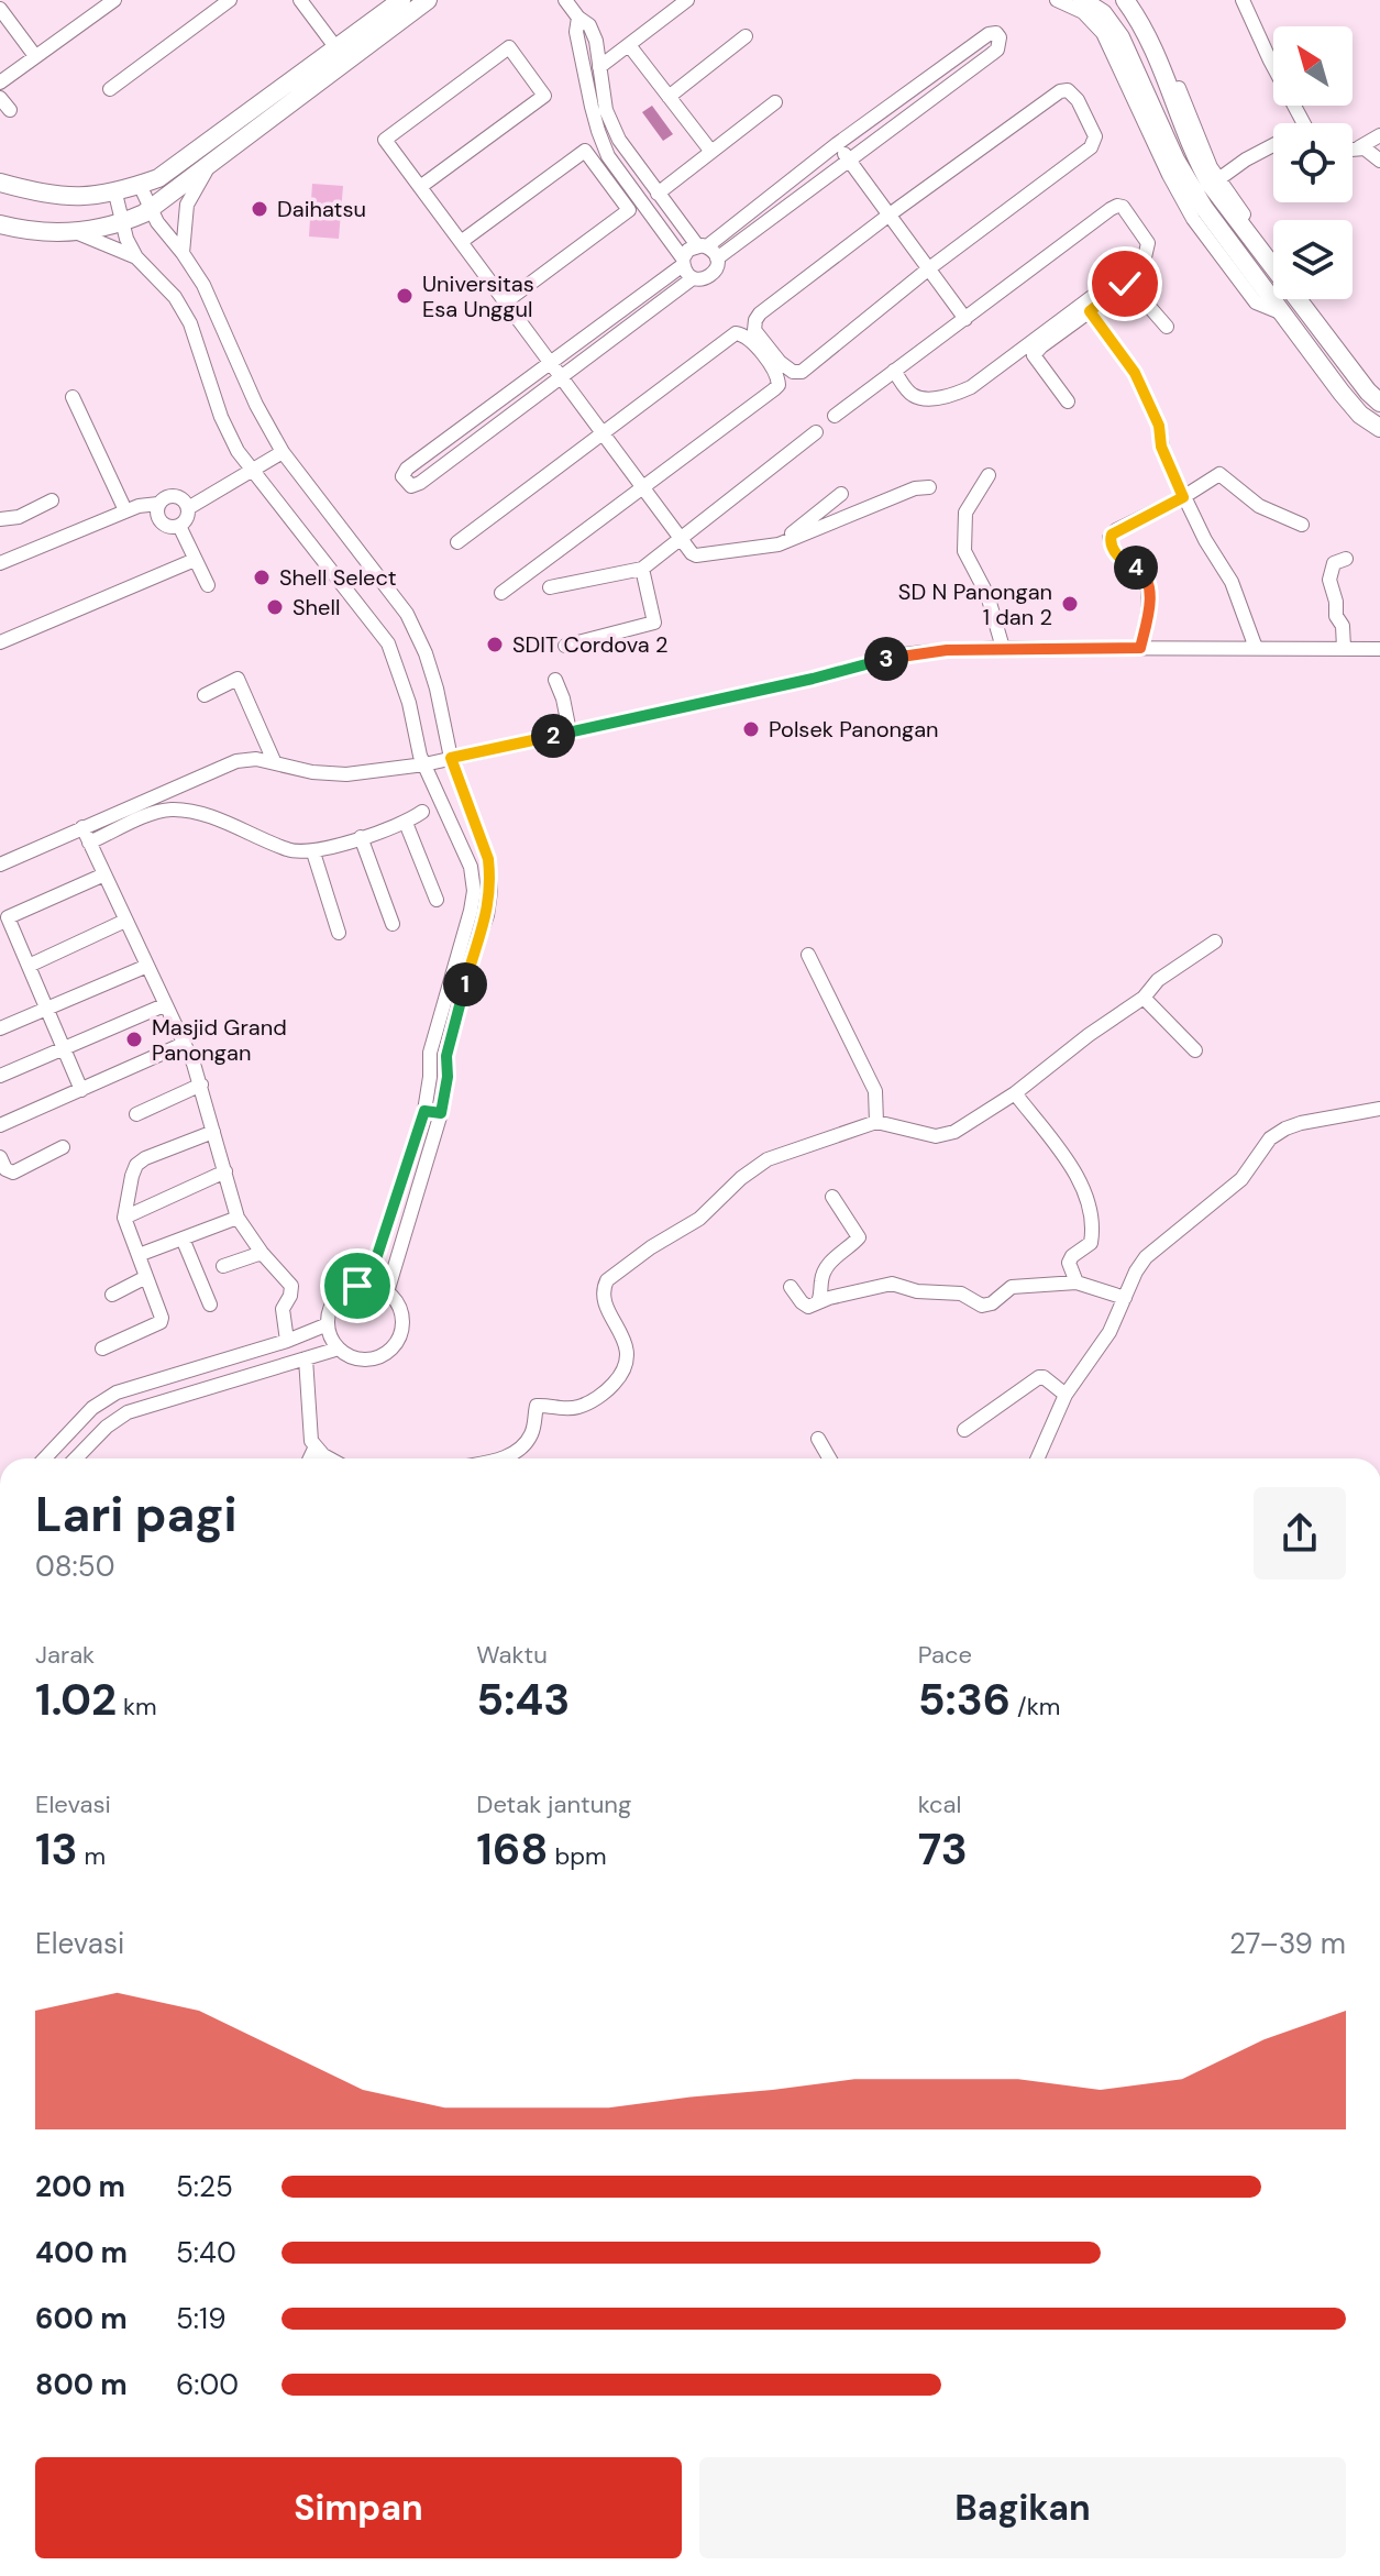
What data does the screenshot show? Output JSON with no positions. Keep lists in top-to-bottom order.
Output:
{
  "places": [
    "Daihatsu",
    "Universitas Esa Unggul",
    "Shell Select",
    "SD N Panongan 1 dan 2",
    "Shell",
    "SDIT Cordova 2",
    "Polsek Panongan",
    "Masjid Grand Panongan"
  ],
  "north": "top left",
  "page": {
    "pins": [
      "4",
      "3",
      "2",
      "1"
    ],
    "heading": ["Lari pagi", "08:50"],
    "stats": [
      ["Jarak", "1.02 km"],
      ["Waktu", "5:43"],
      ["Pace", "5:36 /km"],
      ["Elevasi", "13 m"],
      ["Detak jantung", "168 bpm"],
      ["kcal", "73"]
    ],
    "chart": ["Elevasi", "27–39 m"],
    "list": [
      {
        "name": "200 m",
        "note": "5:25"
      },
      {
        "name": "400 m",
        "note": "5:40"
      },
      {
        "name": "600 m",
        "note": "5:19"
      },
      {
        "name": "800 m",
        "note": "6:00"
      }
    ],
    "buttons": ["Simpan", "Bagikan"]
  }
}
